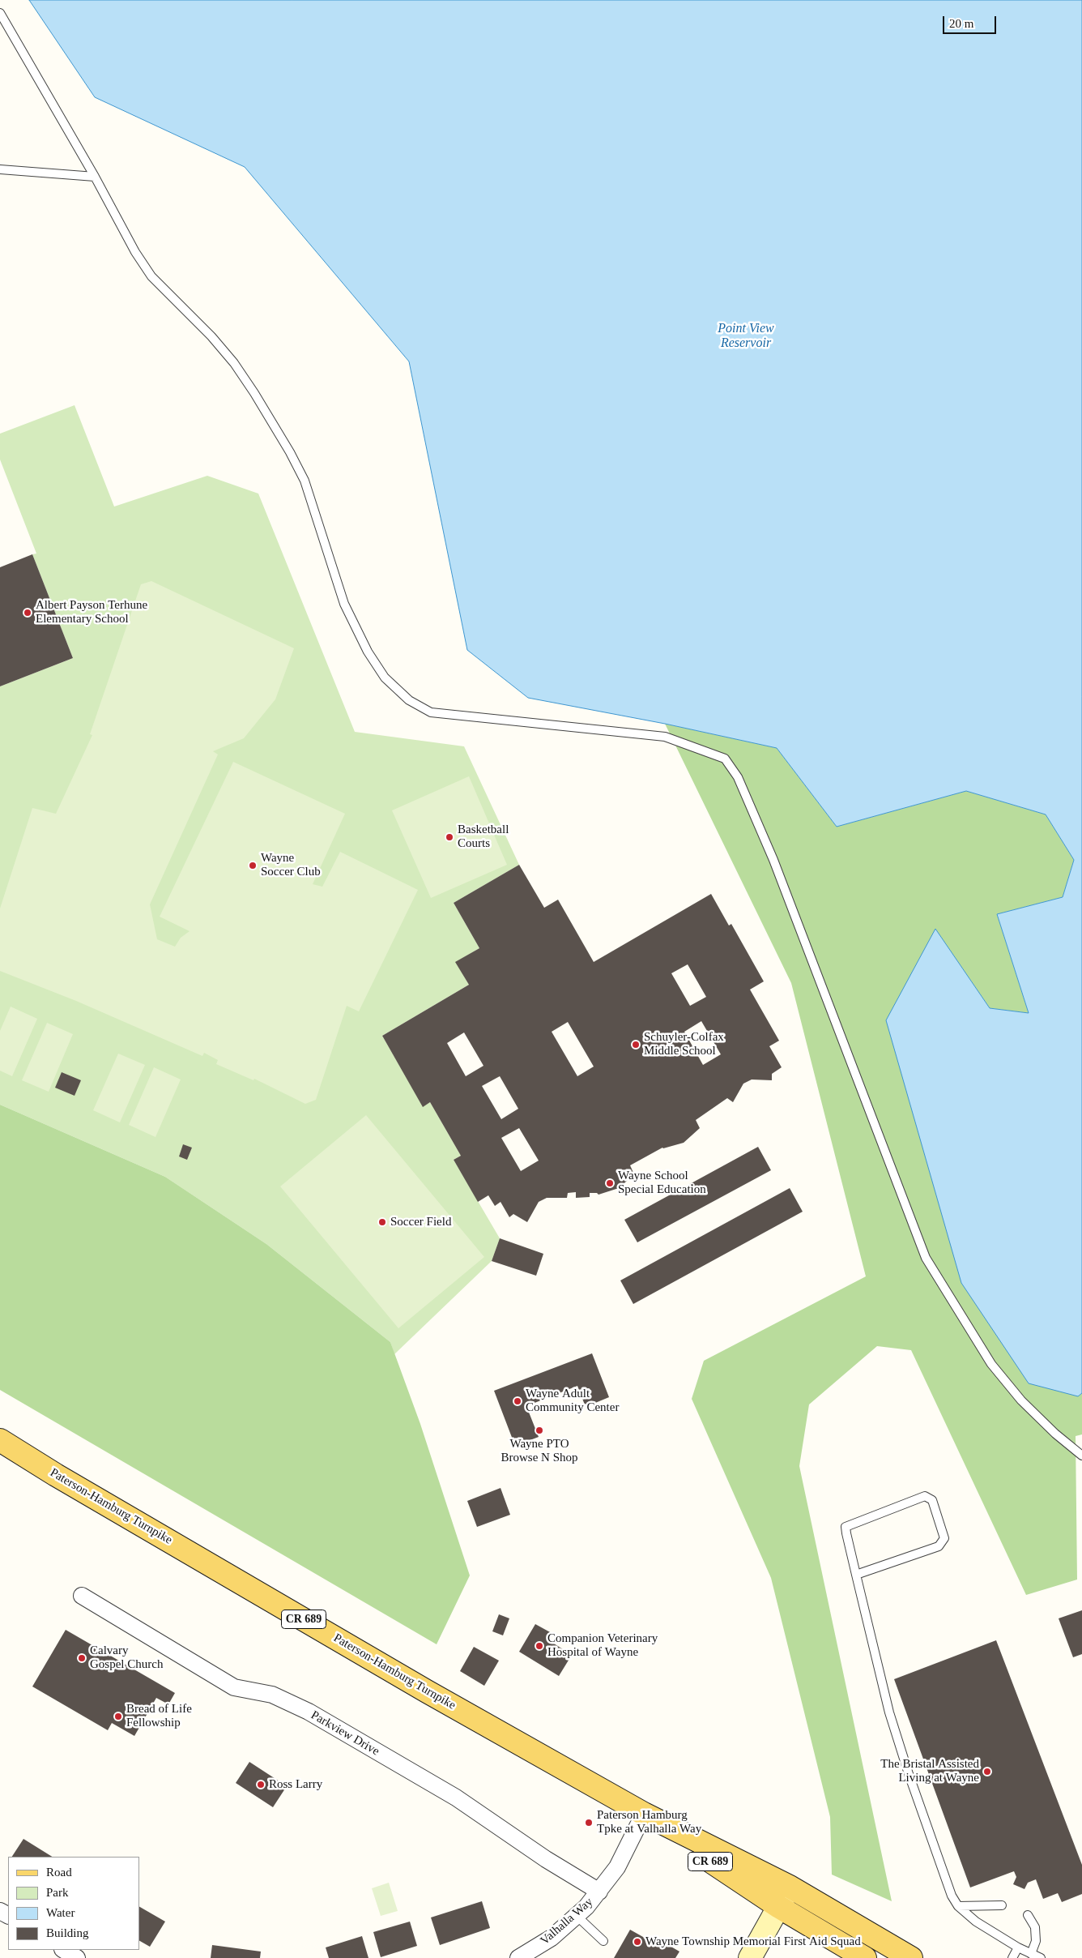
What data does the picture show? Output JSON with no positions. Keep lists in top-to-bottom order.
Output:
{
  "streets": {
    "main road": ["Paterson-Hamburg Turnpike", "CR 689"],
    "street": ["Parkview Drive", "Valhalla Way"]
  },
  "crossings": [
    ["Paterson-Hamburg Turnpike", "Valhalla Way"],
    ["Parkview Drive", "Valhalla Way"]
  ],
  "water": ["Point View Reservoir"],
  "places": [
    "Albert Payson Terhune Elementary School",
    "Basketball Courts",
    "Wayne Soccer Club",
    "Schuyler-Colfax Middle School",
    "Wayne School Special Education",
    "Soccer Field",
    "Wayne Adult Community Center",
    "Wayne PTO Browse N Shop",
    "Companion Veterinary Hospital of Wayne",
    "Calvary Gospel Church",
    "Bread of Life Fellowship",
    "The Bristal Assisted Living at Wayne",
    "Ross Larry",
    "Paterson Hamburg Tpke at Valhalla Way",
    "Wayne Township Memorial First Aid Squad"
  ],
  "legend": [
    "Road",
    "Park",
    "Water",
    "Building"
  ],
  "scale_bar": "20 m"
}
